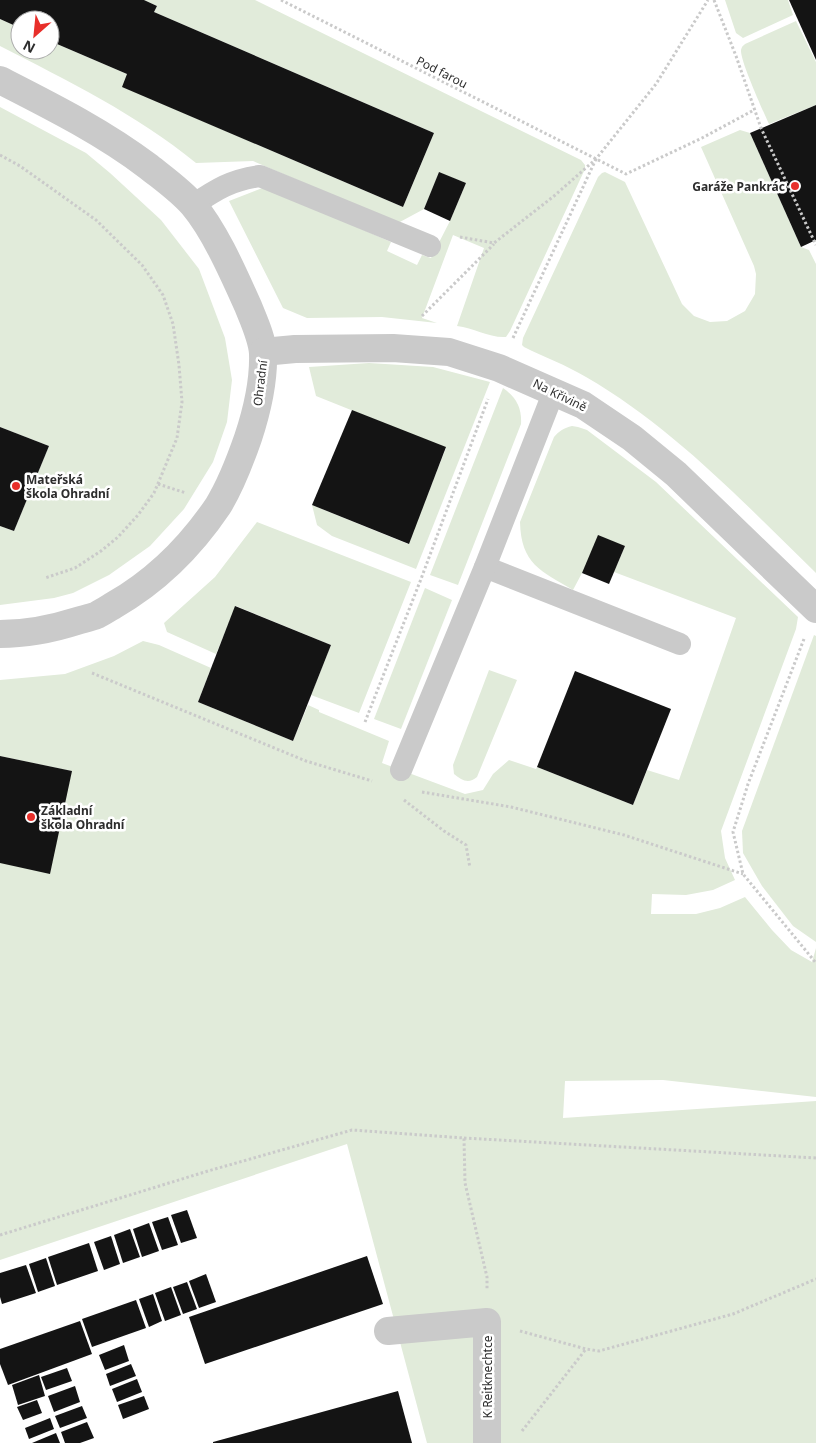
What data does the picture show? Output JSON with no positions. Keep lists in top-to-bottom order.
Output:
{
  "streets": {
    "street": ["Ohradní", "Na Křivině", "K Reitknechtce"],
    "path": ["Pod farou"]
  },
  "crossings": [
    ["Ohradní", "Na Křivině"]
  ],
  "places": ["Garáže Pankrác", "Mateřská škola Ohradní", "Základní škola Ohradní"],
  "north": "bottom left"
}
